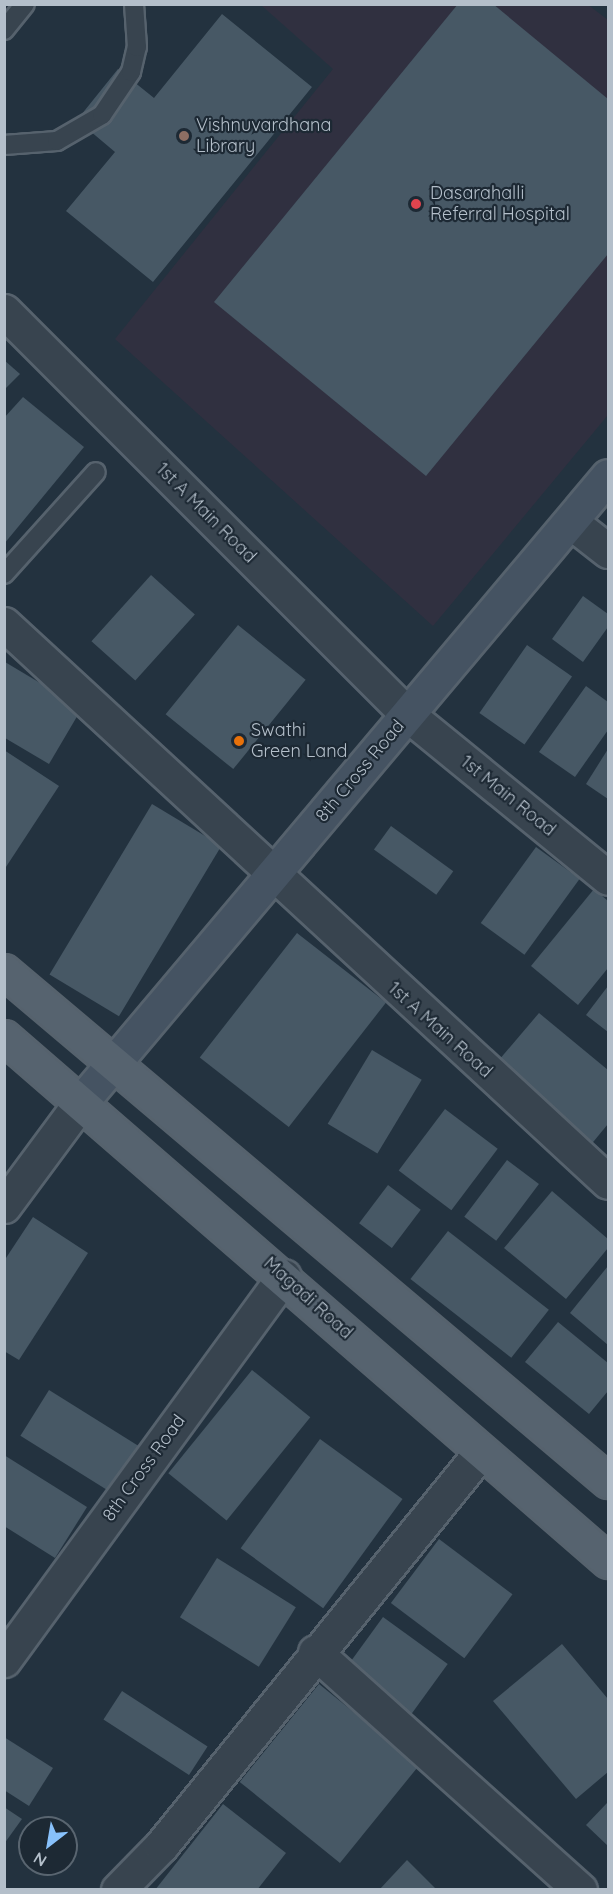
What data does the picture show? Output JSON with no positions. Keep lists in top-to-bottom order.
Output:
{
  "streets": {
    "main road": ["8th Cross Road", "Magadi Road"],
    "street": ["1st A Main Road", "1st Main Road"]
  },
  "crossings": [
    ["1st A Main Road", "8th Cross Road"],
    ["1st A Main Road", "1st Main Road"],
    ["8th Cross Road", "1st Main Road"],
    ["8th Cross Road", "Magadi Road"]
  ],
  "places": ["Vishnuvardhana Library", "Dasarahalli Referral Hospital", "Swathi Green Land"],
  "north": "bottom left"
}
